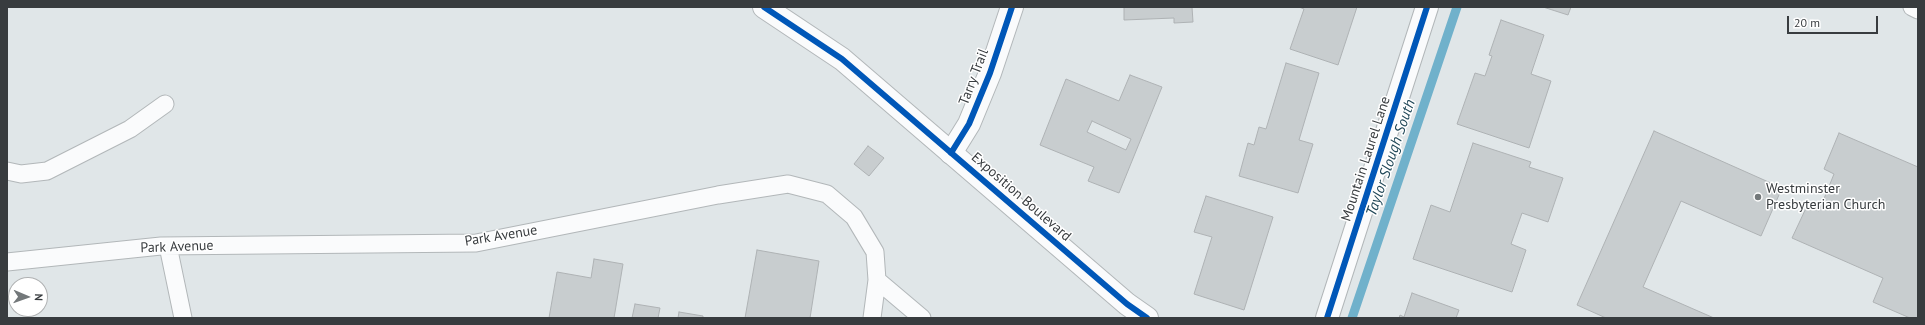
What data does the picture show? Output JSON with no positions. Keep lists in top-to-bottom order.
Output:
{
  "streets": {
    "street": ["Tarry Trail", "Mountain Laurel Lane", "Exposition Boulevard"],
    "lane": ["Park Avenue"]
  },
  "crossings": [
    ["Tarry Trail", "Exposition Boulevard"]
  ],
  "water": ["Taylor Slough South"],
  "places": ["Westminster Presbyterian Church"],
  "scale_bar": "20 m",
  "north": "right"
}
